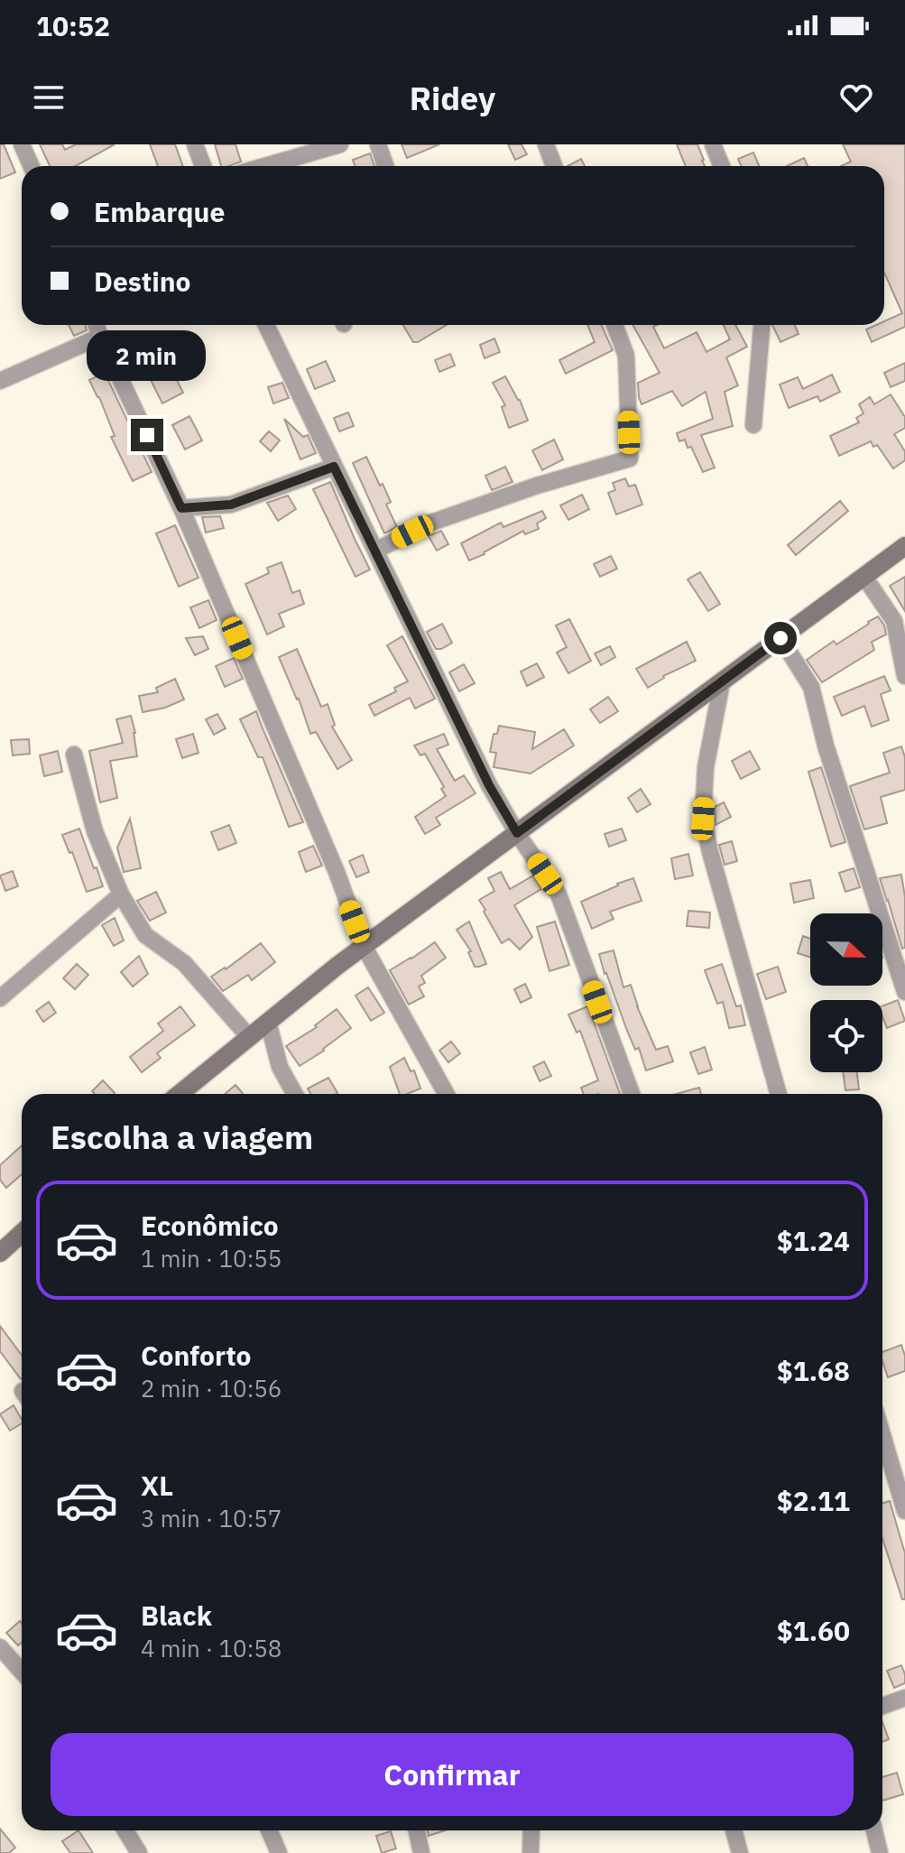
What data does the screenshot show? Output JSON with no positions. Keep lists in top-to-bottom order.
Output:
{
  "north": "right",
  "page": {
    "status": "10:52",
    "header": "Ridey",
    "banner": ["Embarque", "Destino"],
    "bubble": "2 min",
    "heading": "Escolha a viagem",
    "list": [
      {
        "name": "Econômico",
        "note": "1 min · 10:55",
        "value": "$1.24"
      },
      {
        "name": "Conforto",
        "note": "2 min · 10:56",
        "value": "$1.68"
      },
      {
        "name": "XL",
        "note": "3 min · 10:57",
        "value": "$2.11"
      },
      {
        "name": "Black",
        "note": "4 min · 10:58",
        "value": "$1.60"
      }
    ],
    "buttons": "Confirmar"
  }
}
